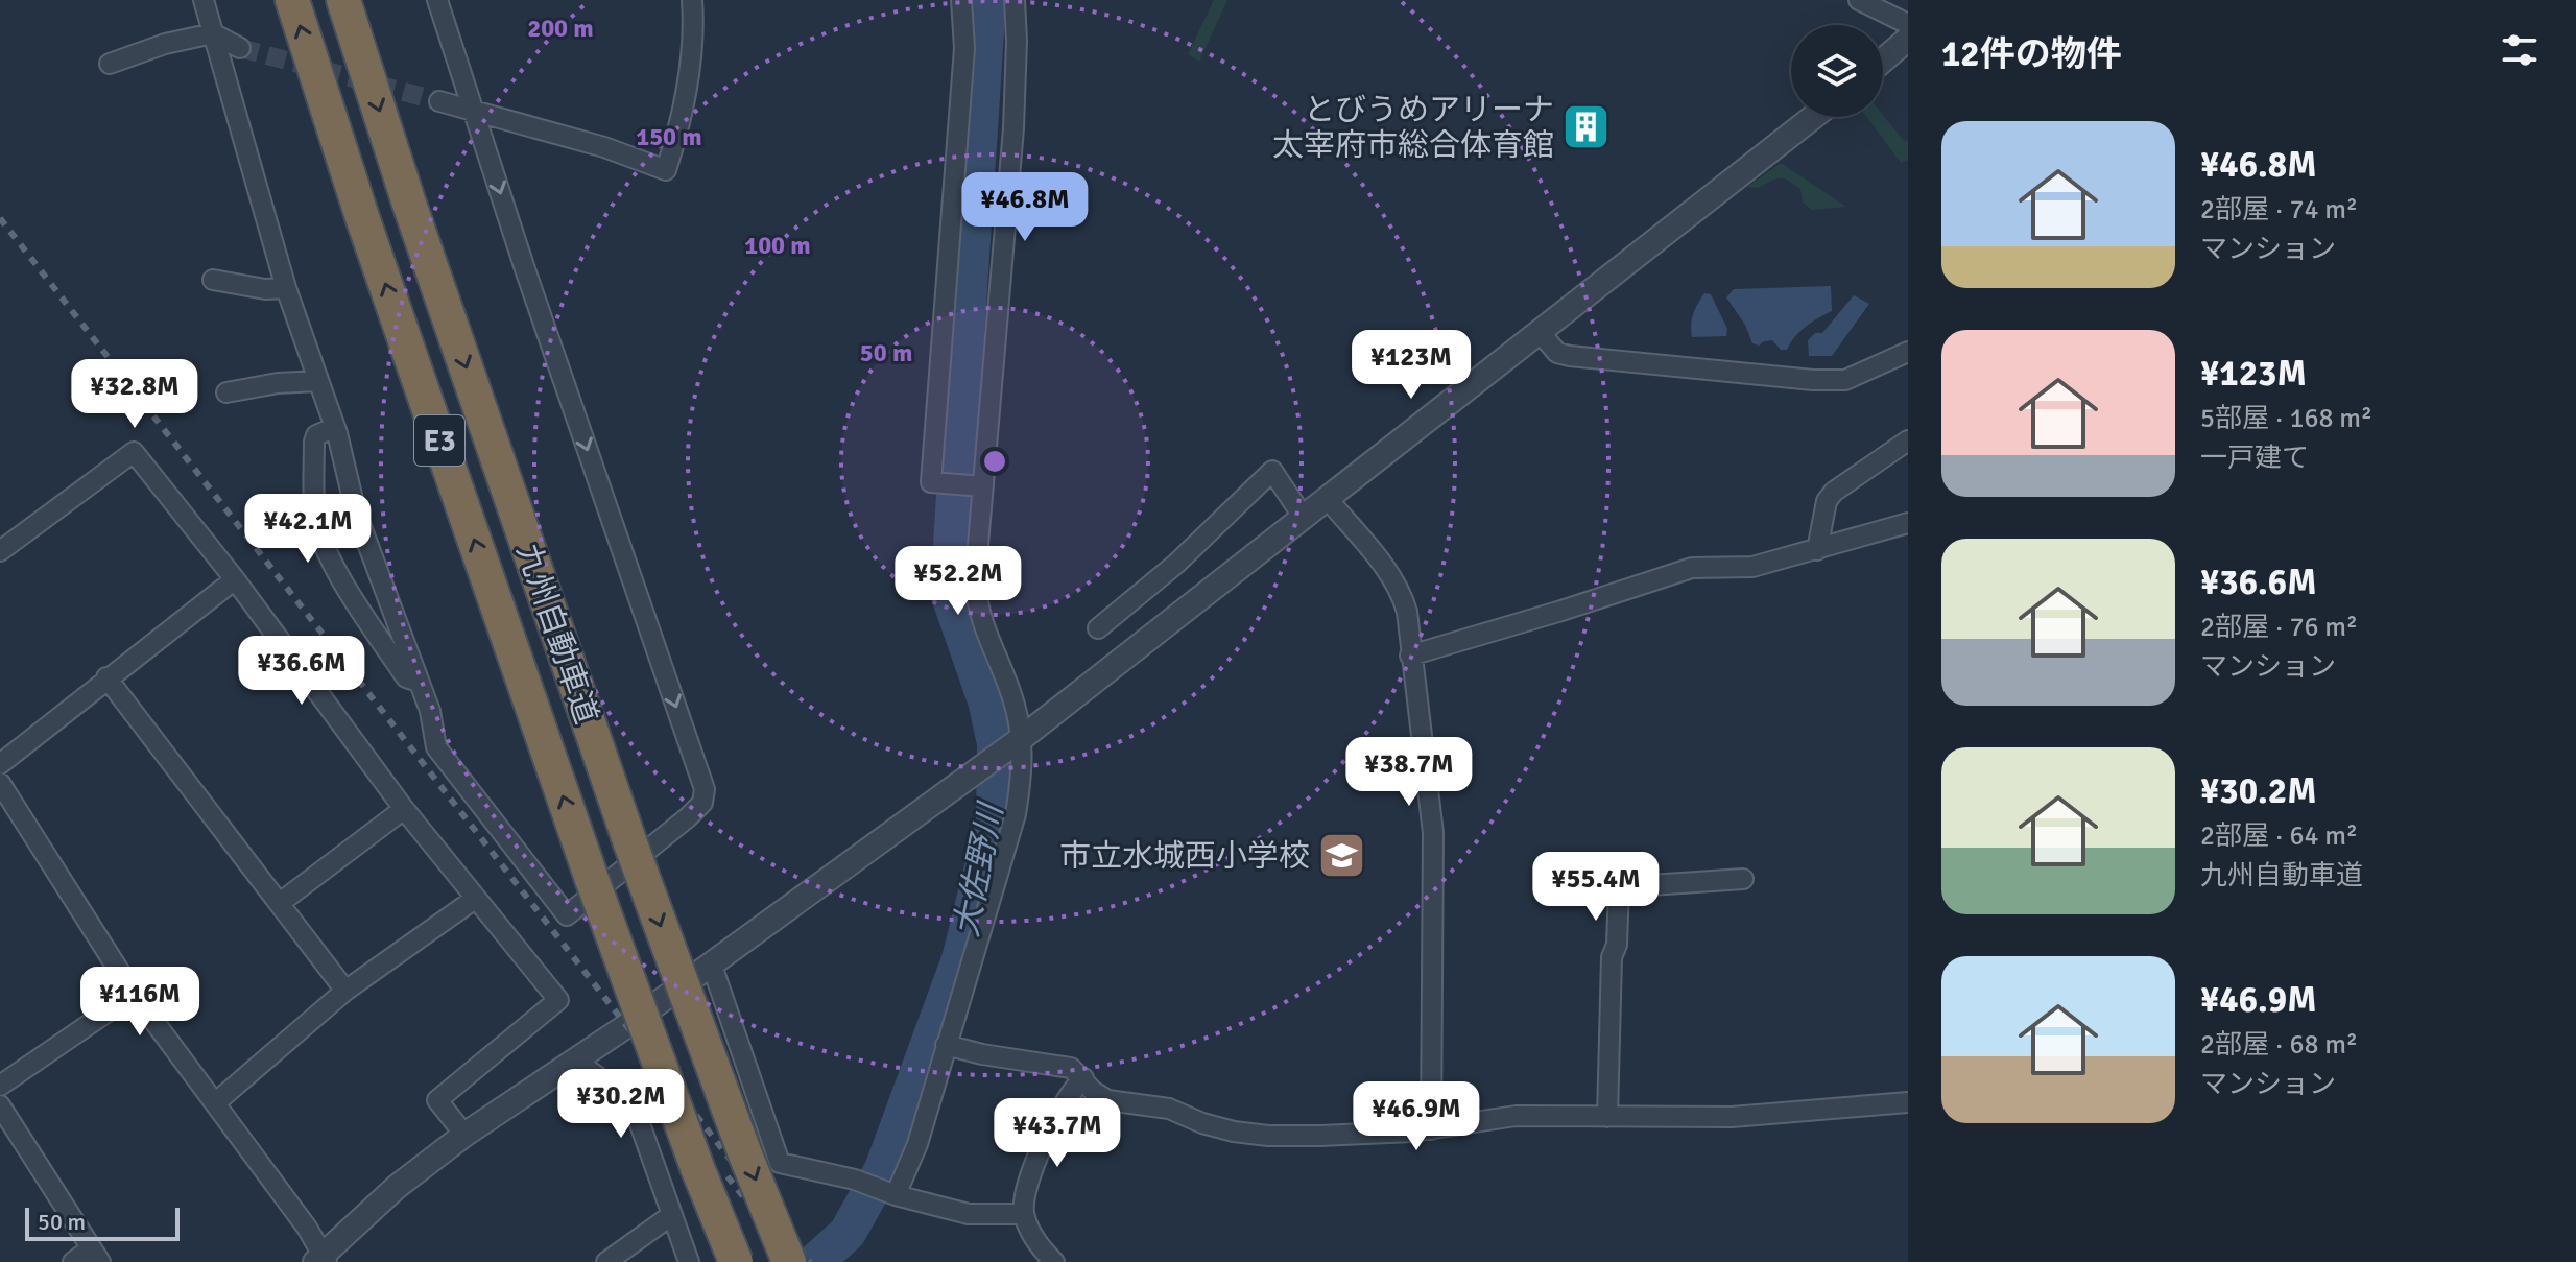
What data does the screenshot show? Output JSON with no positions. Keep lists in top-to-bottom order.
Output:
{
  "streets": {
    "highway": ["E3", "九州自動車道"]
  },
  "water": ["大佐野川"],
  "places": {
    "building": ["とびうめアリーナ 太宰府市総合体育館"],
    "school or university": ["市立水城西小学校"]
  },
  "scale_bar": "50 m",
  "page": {
    "heading": "12件の物件",
    "list": [
      {
        "name": "¥46.8M",
        "note": "2部屋 · 74 m² · マンション"
      },
      {
        "name": "¥123M",
        "note": "5部屋 · 168 m² · 一戸建て"
      },
      {
        "name": "¥36.6M",
        "note": "2部屋 · 76 m² · マンション"
      },
      {
        "name": "¥30.2M",
        "note": "2部屋 · 64 m² · 九州自動車道"
      },
      {
        "name": "¥46.9M",
        "note": "2部屋 · 68 m² · マンション"
      }
    ],
    "price": [
      "¥46.8M",
      "¥123M",
      "¥32.8M",
      "¥42.1M",
      "¥52.2M",
      "¥36.6M",
      "¥38.7M",
      "¥55.4M",
      "¥116M",
      "¥30.2M",
      "¥46.9M",
      "¥43.7M"
    ],
    "scale": "50 m"
  },
  "rings": [
    "200 m",
    "150 m",
    "100 m",
    "50 m"
  ]
}
